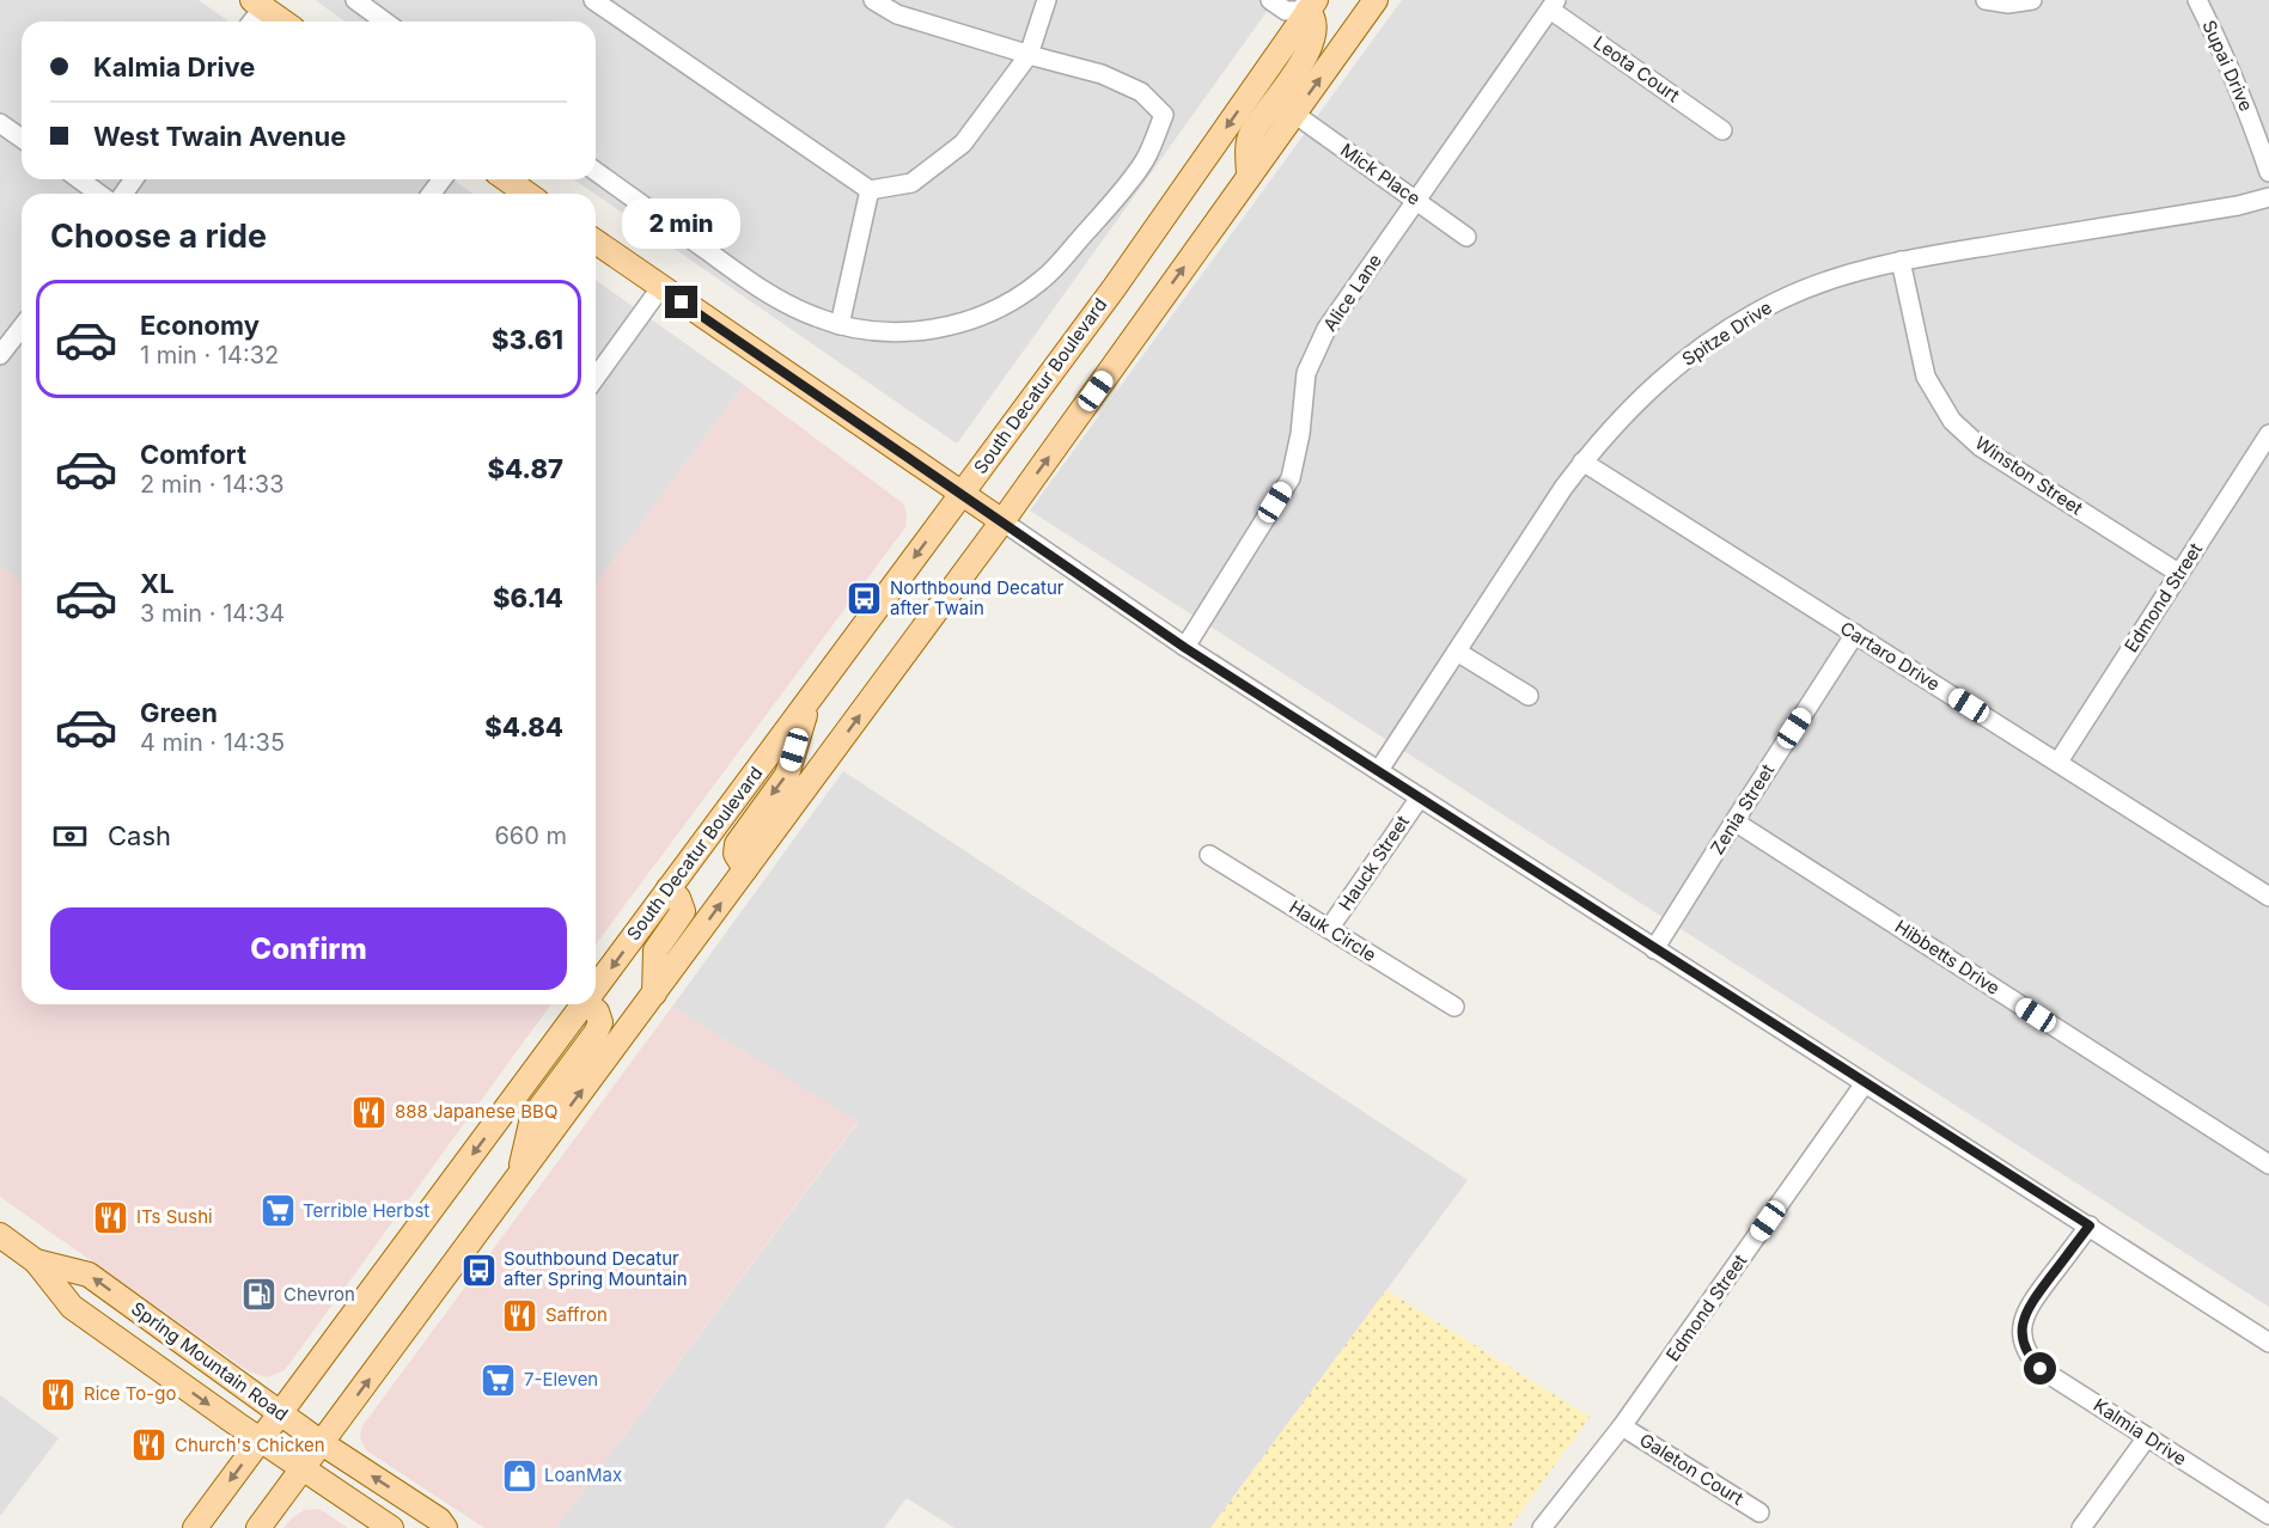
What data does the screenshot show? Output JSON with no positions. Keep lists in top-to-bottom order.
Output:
{
  "streets": {
    "main road": ["South Decatur Boulevard", "Spring Mountain Road"],
    "street": [
      "Supai Drive",
      "Leota Court",
      "Mick Place",
      "Alice Lane",
      "Spitze Drive",
      "Winston Street",
      "Edmond Street",
      "Cartaro Drive",
      "Zenia Street",
      "Hauck Street",
      "Hauk Circle",
      "Hibbetts Drive",
      "Kalmia Drive",
      "Galeton Court"
    ]
  },
  "crossings": [
    ["Leota Court", "Alice Lane"],
    ["Mick Place", "Alice Lane"],
    ["Spitze Drive", "Winston Street"],
    ["Spitze Drive", "Cartaro Drive"],
    ["South Decatur Boulevard", "Spring Mountain Road"],
    ["Winston Street", "Edmond Street"],
    ["Edmond Street", "Cartaro Drive"],
    ["Edmond Street", "Galeton Court"],
    ["Cartaro Drive", "Zenia Street"],
    ["Zenia Street", "Hibbetts Drive"],
    ["Hauck Street", "Hauk Circle"]
  ],
  "places": {
    "bus stop": ["Northbound Decatur after Twain", "Southbound Decatur after Spring Mountain"],
    "restaurant": [
      "888 Japanese BBQ",
      "ITs Sushi",
      "Saffron",
      "Rice To-go",
      "Church's Chicken"
    ],
    "supermarket": ["Terrible Herbst", "7-Eleven"],
    "fuel station": ["Chevron"],
    "shop": ["LoanMax"]
  },
  "page": {
    "banner": ["Kalmia Drive", "West Twain Avenue"],
    "heading": "Choose a ride",
    "bubble": "2 min",
    "list": [
      {
        "name": "Economy",
        "note": "1 min · 14:32",
        "value": "$3.61"
      },
      {
        "name": "Comfort",
        "note": "2 min · 14:33",
        "value": "$4.87"
      },
      {
        "name": "XL",
        "note": "3 min · 14:34",
        "value": "$6.14"
      },
      {
        "name": "Green",
        "note": "4 min · 14:35",
        "value": "$4.84"
      }
    ],
    "pay": ["Cash", "660 m"],
    "buttons": "Confirm"
  }
}
